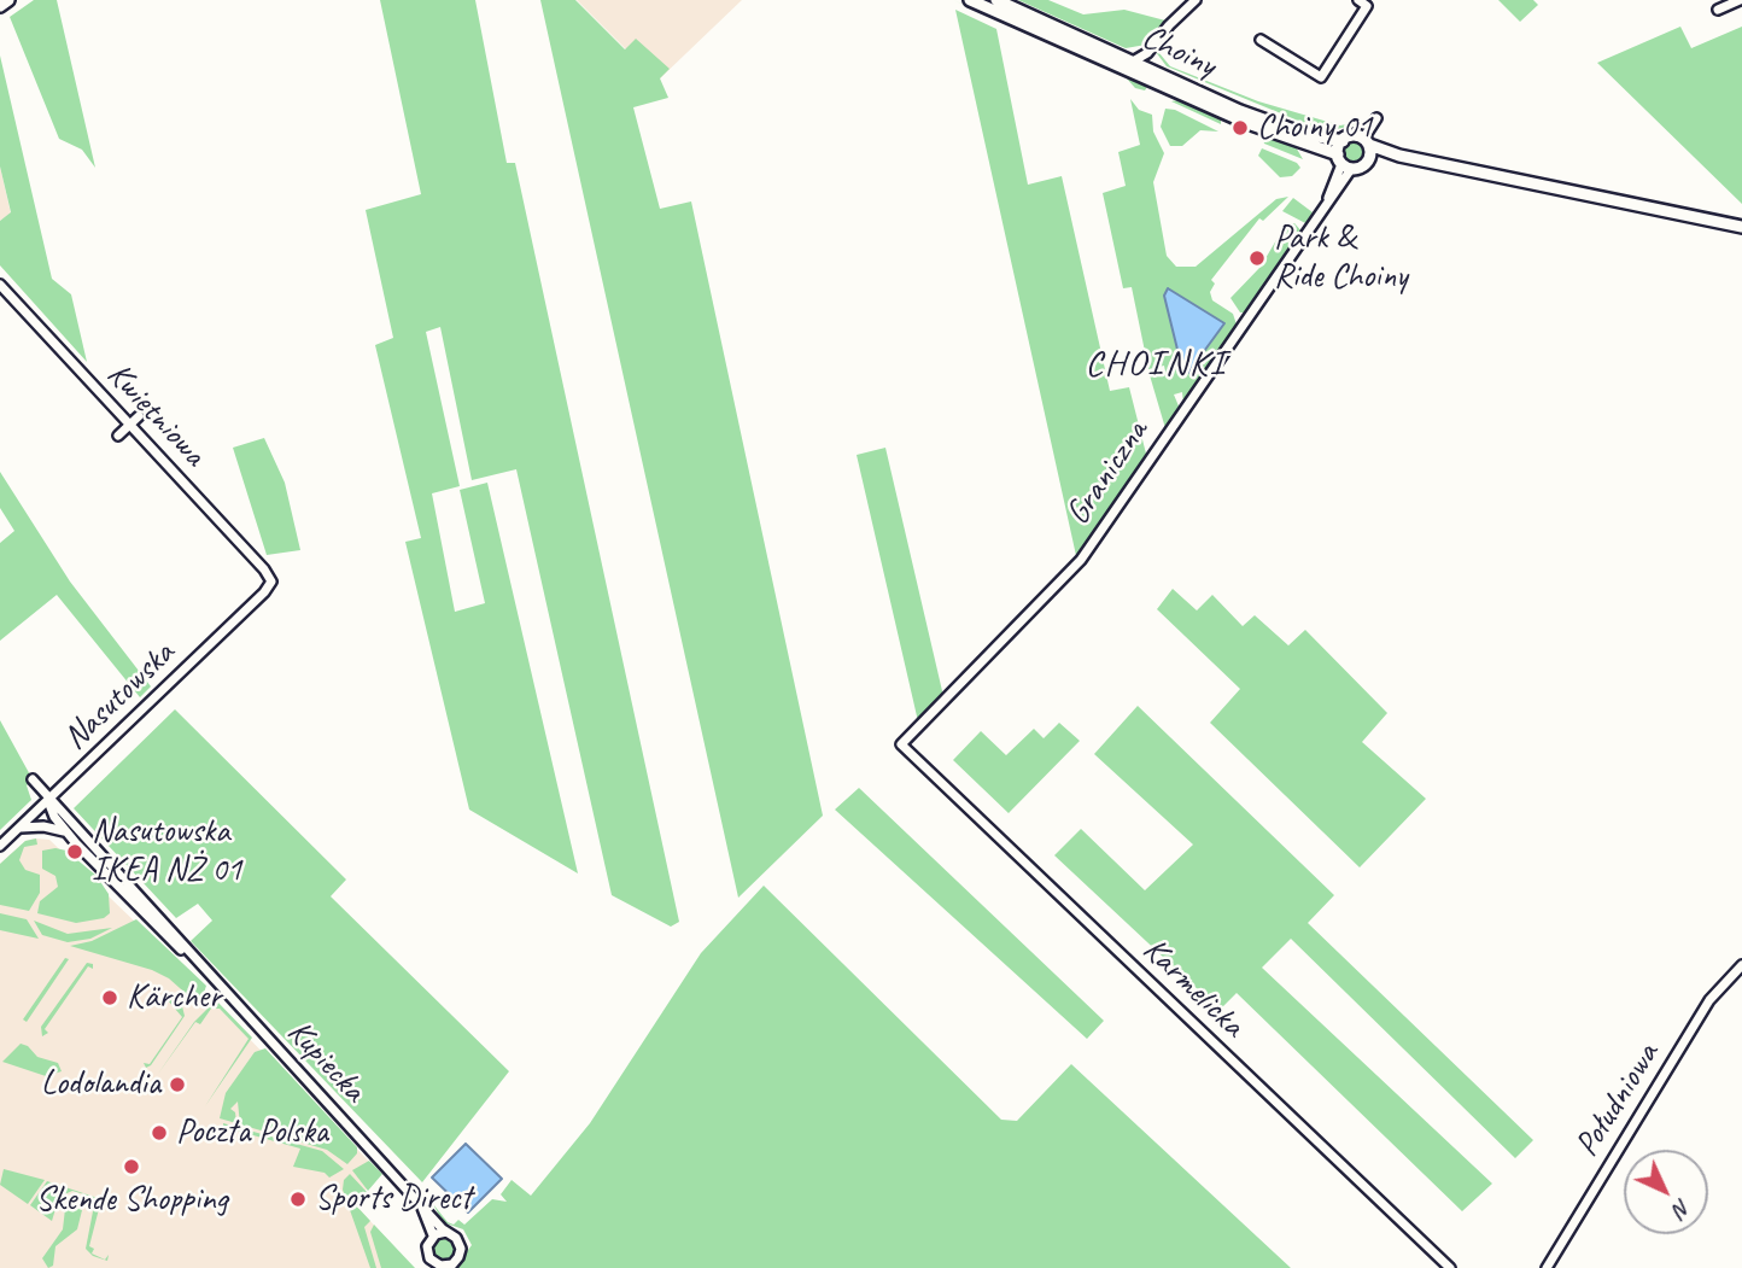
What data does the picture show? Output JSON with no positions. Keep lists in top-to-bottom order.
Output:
{
  "streets": {
    "street": [
      "Choiny",
      "Kwietniowa",
      "Graniczna",
      "Nasutowska",
      "Karmelicka",
      "Kupiecka",
      "Południowa"
    ]
  },
  "crossings": [
    ["Choiny", "Graniczna"],
    ["Kwietniowa", "Nasutowska"],
    ["Graniczna", "Karmelicka"],
    ["Nasutowska", "Kupiecka"]
  ],
  "districts": ["CHOINKI"],
  "places": [
    "Choiny 01",
    "Park & Ride Choiny",
    "Nasutowska IKEA NŻ 01",
    "Kärcher",
    "Lodolandia",
    "Poczta Polska",
    "Skende Shopping",
    "Sports Direct"
  ],
  "north": "bottom right"
}
